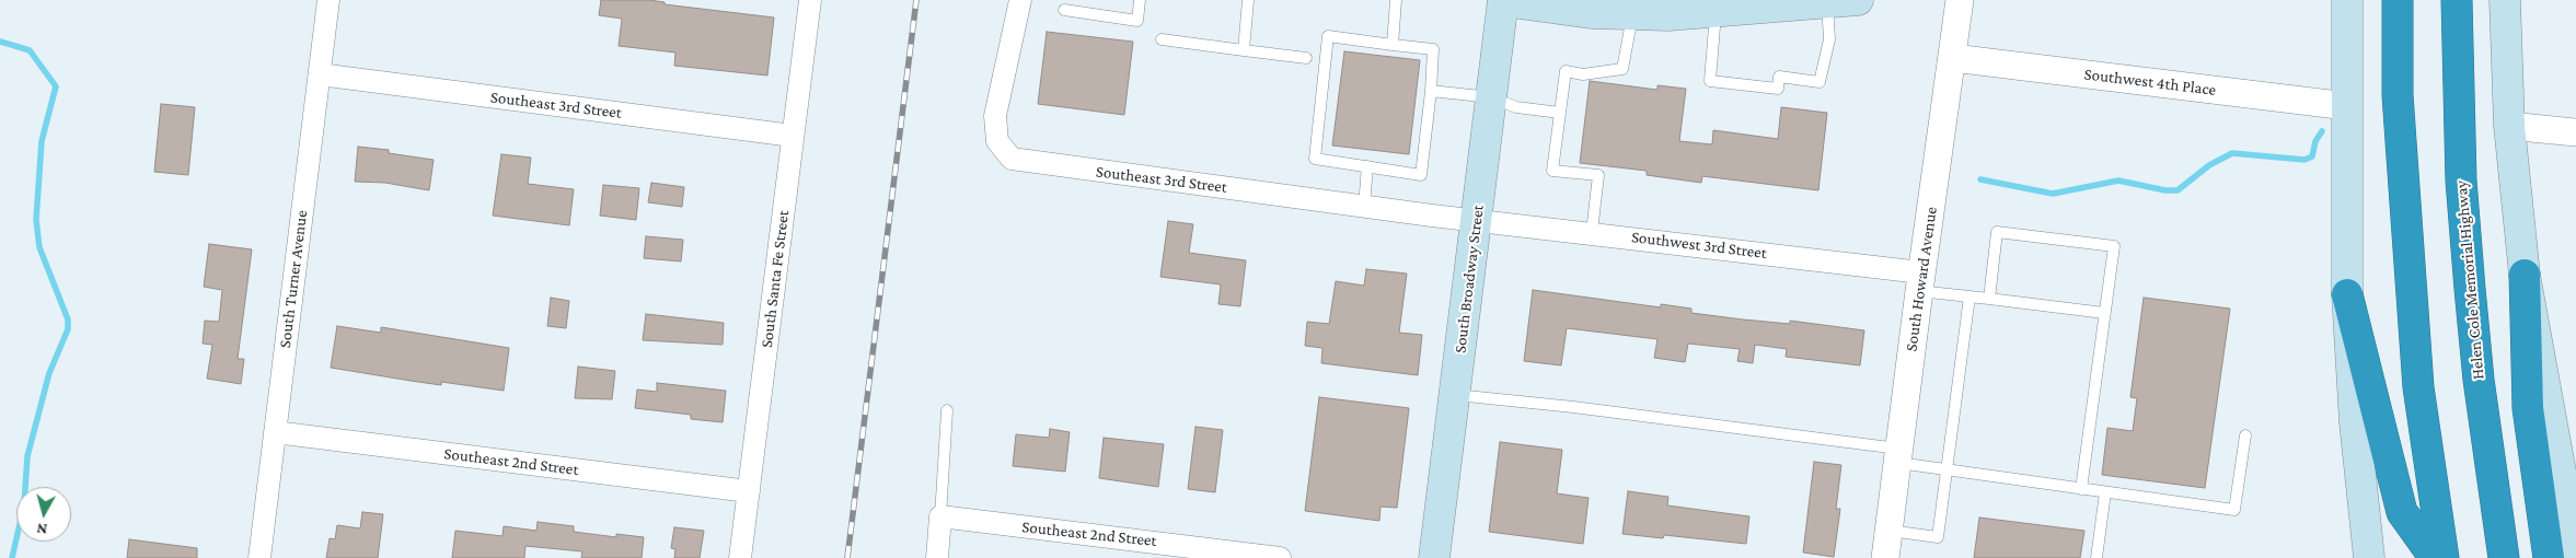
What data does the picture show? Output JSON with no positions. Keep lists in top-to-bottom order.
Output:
{
  "streets": {
    "highway": ["Helen Cole Memorial Highway"],
    "main road": ["South Broadway Street"],
    "street": [
      "Southwest 4th Place",
      "Southeast 3rd Street",
      "Southwest 3rd Street",
      "South Turner Avenue",
      "South Santa Fe Street",
      "South Howard Avenue",
      "Southeast 2nd Street"
    ]
  },
  "crossings": [
    ["Southwest 4th Place", "South Howard Avenue"],
    ["Southeast 3rd Street", "Southwest 3rd Street"],
    ["Southeast 3rd Street", "South Turner Avenue"],
    ["Southeast 3rd Street", "South Santa Fe Street"],
    ["Southeast 3rd Street", "South Broadway Street"],
    ["Southwest 3rd Street", "South Broadway Street"],
    ["Southwest 3rd Street", "South Howard Avenue"],
    ["South Turner Avenue", "Southeast 2nd Street"],
    ["South Santa Fe Street", "Southeast 2nd Street"]
  ],
  "north": "bottom"
}
